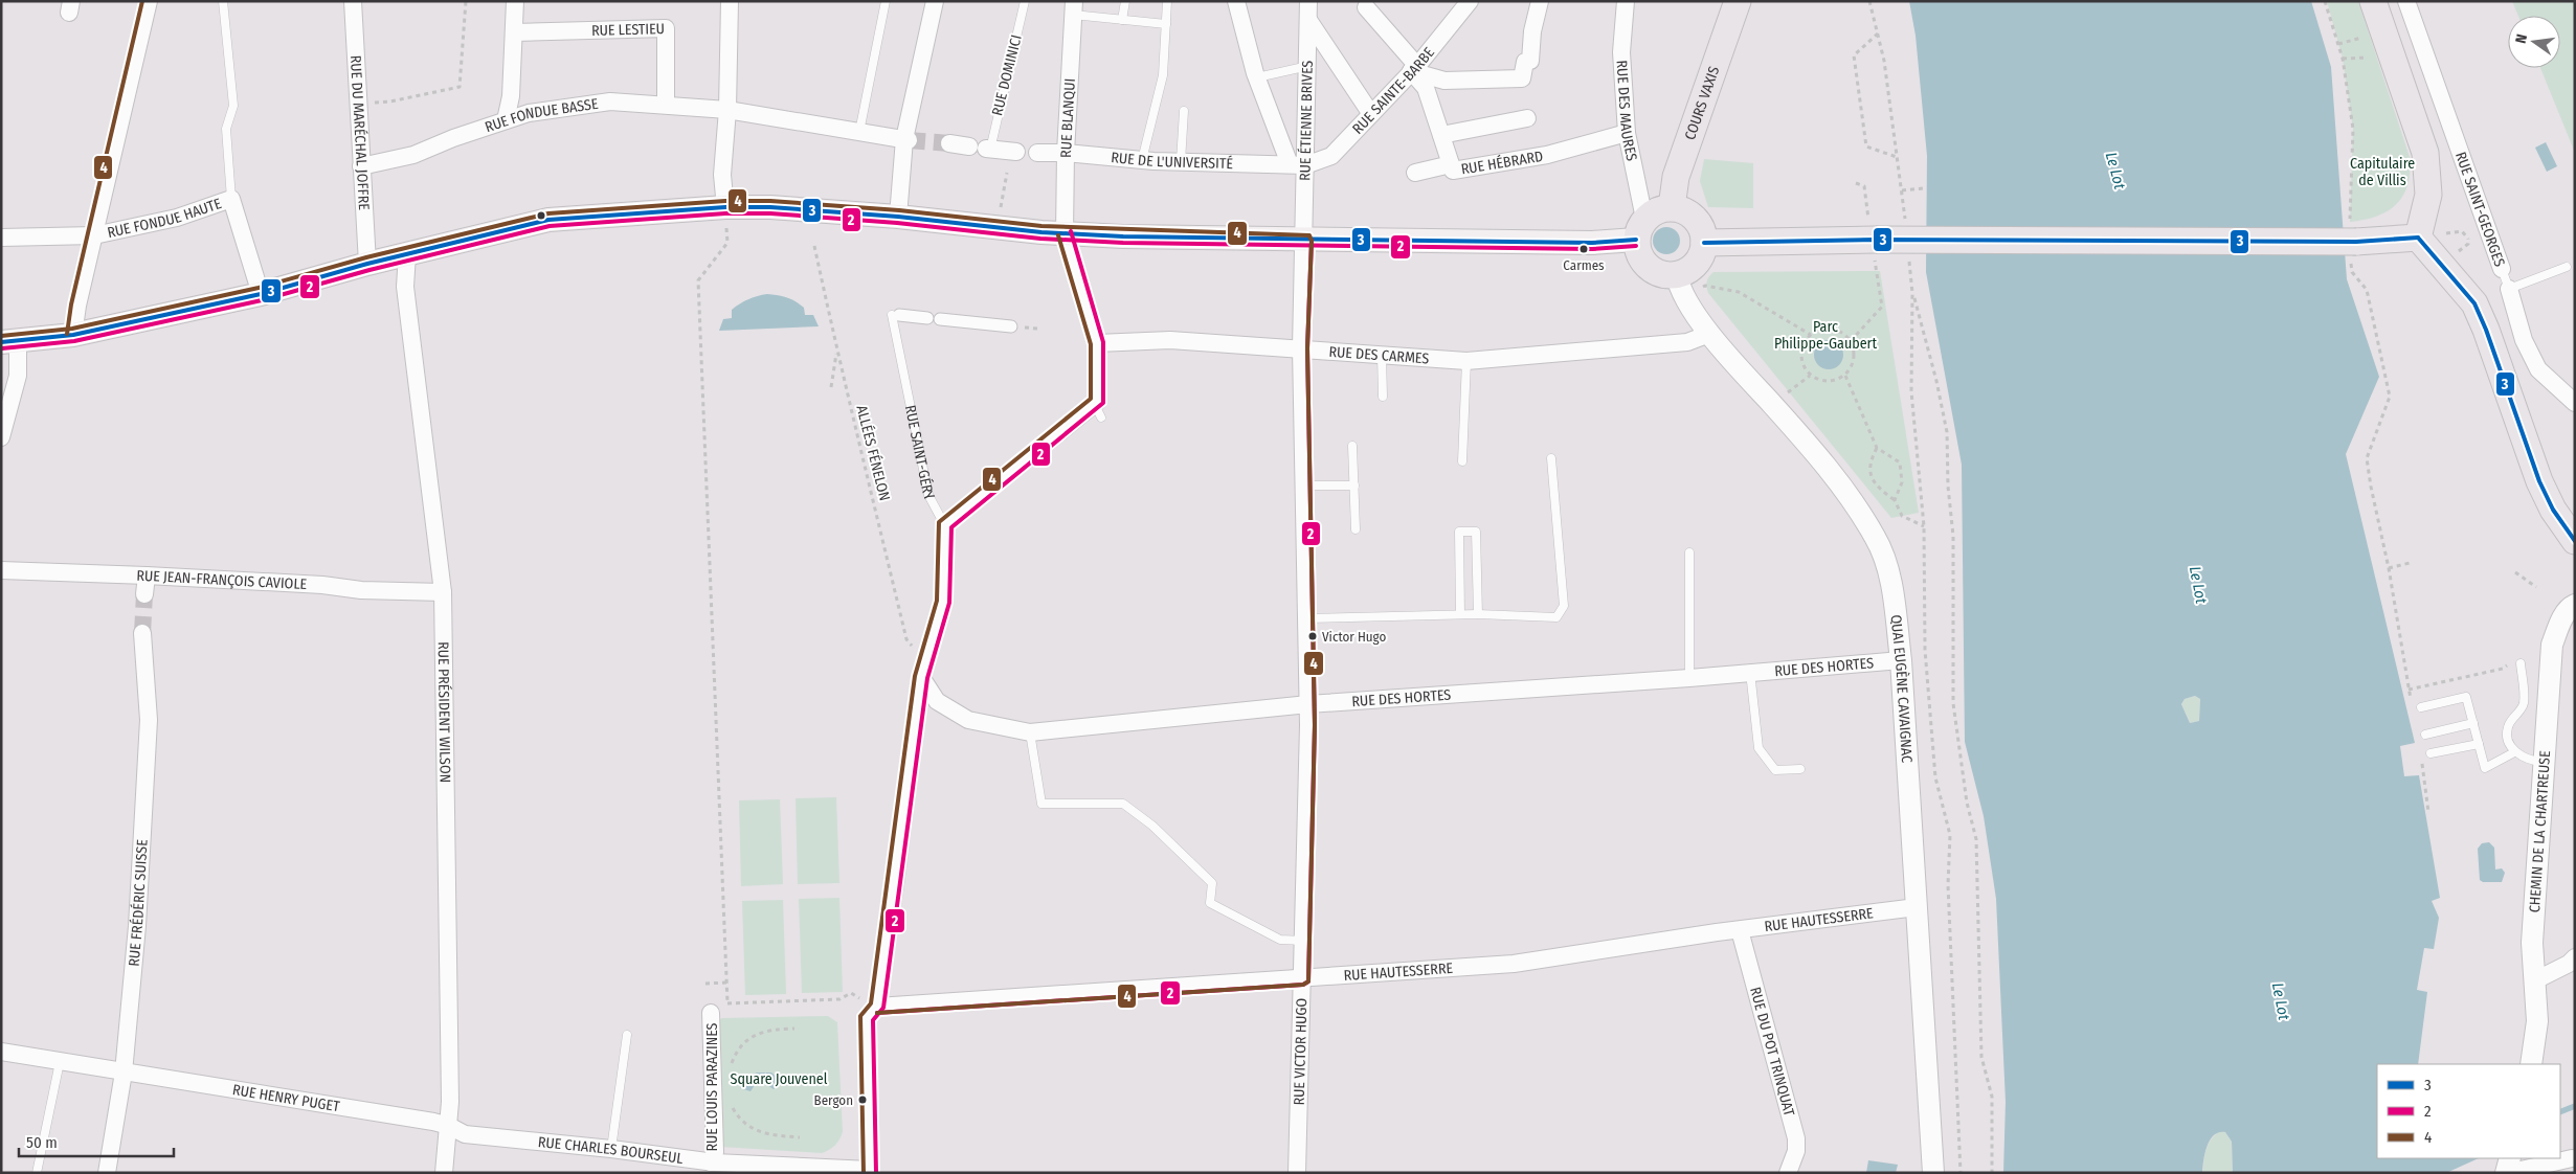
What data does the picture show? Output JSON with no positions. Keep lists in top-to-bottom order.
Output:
{
  "streets": {
    "main road": ["COURS VAXIS"],
    "street": [
      "RUE LESTIEU",
      "RUE SAINTE-BARBE",
      "RUE DES MAURES",
      "RUE FONDUE BASSE",
      "RUE BLANQUI",
      "RUE ÉTIENNE BRIVES",
      "RUE DU MARÉCHAL JOFFRE",
      "RUE DE L'UNIVERSITÉ",
      "RUE HÉBRARD",
      "RUE SAINT-GEORGES",
      "RUE FONDUE HAUTE",
      "RUE DES CARMES",
      "RUE JEAN-FRANÇOIS CAVIOLE",
      "RUE DES HORTES",
      "QUAI EUGÈNE CAVAIGNAC",
      "RUE PRÉSIDENT WILSON",
      "CHEMIN DE LA CHARTREUSE",
      "RUE FRÉDÉRIC SUISSE",
      "RUE HAUTESSERRE",
      "RUE VICTOR HUGO",
      "RUE DU POT TRINQUAT",
      "RUE LOUIS PARAZINES",
      "RUE HENRY PUGET",
      "RUE CHARLES BOURSEUL"
    ],
    "lane": ["RUE DOMINICI", "RUE SAINT-GÉRY"],
    "path": ["ALLÉES FÉNELON"]
  },
  "crossings": [
    ["RUE LESTIEU", "RUE FONDUE BASSE"],
    ["RUE SAINTE-BARBE", "RUE ÉTIENNE BRIVES"],
    ["RUE SAINTE-BARBE", "RUE DE L'UNIVERSITÉ"],
    ["RUE SAINTE-BARBE", "RUE HÉBRARD"],
    ["COURS VAXIS", "RUE DES MAURES"],
    ["COURS VAXIS", "QUAI EUGÈNE CAVAIGNAC"],
    ["RUE DES MAURES", "RUE HÉBRARD"],
    ["RUE DES MAURES", "QUAI EUGÈNE CAVAIGNAC"],
    ["RUE FONDUE BASSE", "RUE DU MARÉCHAL JOFFRE"],
    ["RUE BLANQUI", "RUE DE L'UNIVERSITÉ"],
    ["RUE BLANQUI", "RUE DES CARMES"],
    ["RUE BLANQUI", "RUE SAINT-GÉRY"],
    ["RUE ÉTIENNE BRIVES", "RUE DE L'UNIVERSITÉ"],
    ["RUE ÉTIENNE BRIVES", "RUE VICTOR HUGO"],
    ["RUE DES CARMES", "QUAI EUGÈNE CAVAIGNAC"],
    ["RUE DES CARMES", "RUE VICTOR HUGO"],
    ["RUE JEAN-FRANÇOIS CAVIOLE", "RUE PRÉSIDENT WILSON"],
    ["RUE DES HORTES", "QUAI EUGÈNE CAVAIGNAC"],
    ["RUE DES HORTES", "RUE VICTOR HUGO"],
    ["QUAI EUGÈNE CAVAIGNAC", "RUE HAUTESSERRE"],
    ["RUE PRÉSIDENT WILSON", "RUE HENRY PUGET"],
    ["RUE PRÉSIDENT WILSON", "RUE CHARLES BOURSEUL"],
    ["RUE FRÉDÉRIC SUISSE", "RUE HENRY PUGET"],
    ["RUE HAUTESSERRE", "RUE VICTOR HUGO"],
    ["RUE HAUTESSERRE", "RUE DU POT TRINQUAT"],
    ["RUE LOUIS PARAZINES", "RUE CHARLES BOURSEUL"],
    ["RUE HENRY PUGET", "RUE CHARLES BOURSEUL"]
  ],
  "water": ["Le Lot"],
  "parks": ["Capitulaire de Villis", "Parc Philippe-Gaubert", "Square Jouvenel"],
  "places": ["Carmes", "Victor Hugo", "Bergon"],
  "lines": ["transit line 4", "transit line 3", "transit line 2"],
  "legend": ["3", "2", "4"],
  "scale_bar": "50 m",
  "north": "left"
}
